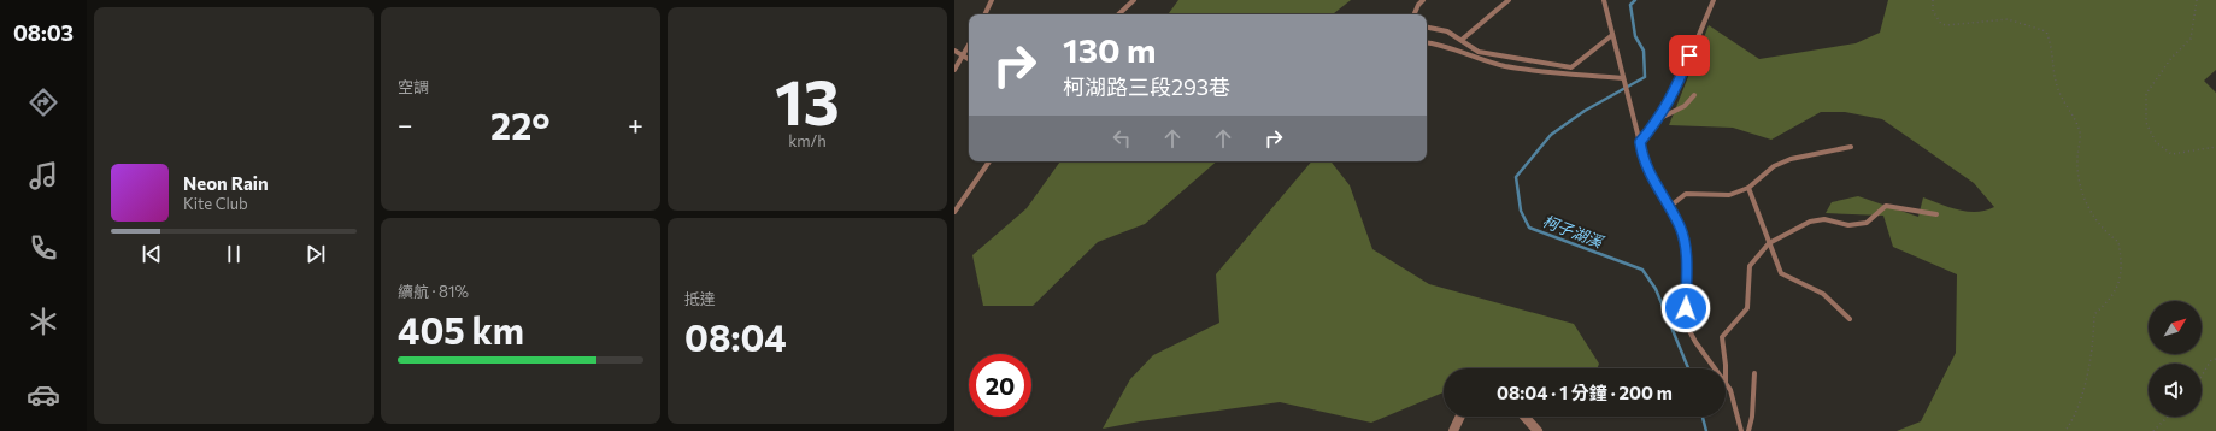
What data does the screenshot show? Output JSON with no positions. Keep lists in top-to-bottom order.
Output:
{
  "water": ["柯子湖溪"],
  "north": "top right",
  "page": {
    "tabs": "08:03",
    "tile": [
      "空調",
      ["13", "km/h"],
      ["續航 · 81%", "405 km"],
      ["抵達", "08:04"]
    ],
    "turn": ["130 m", "柯湖路三段293巷"],
    "heat": ["−", "22°", "+"],
    "song": ["Neon Rain", "Kite Club"],
    "limit": "20",
    "trip": "08:04 · 1 分鐘 · 200 m"
  }
}
